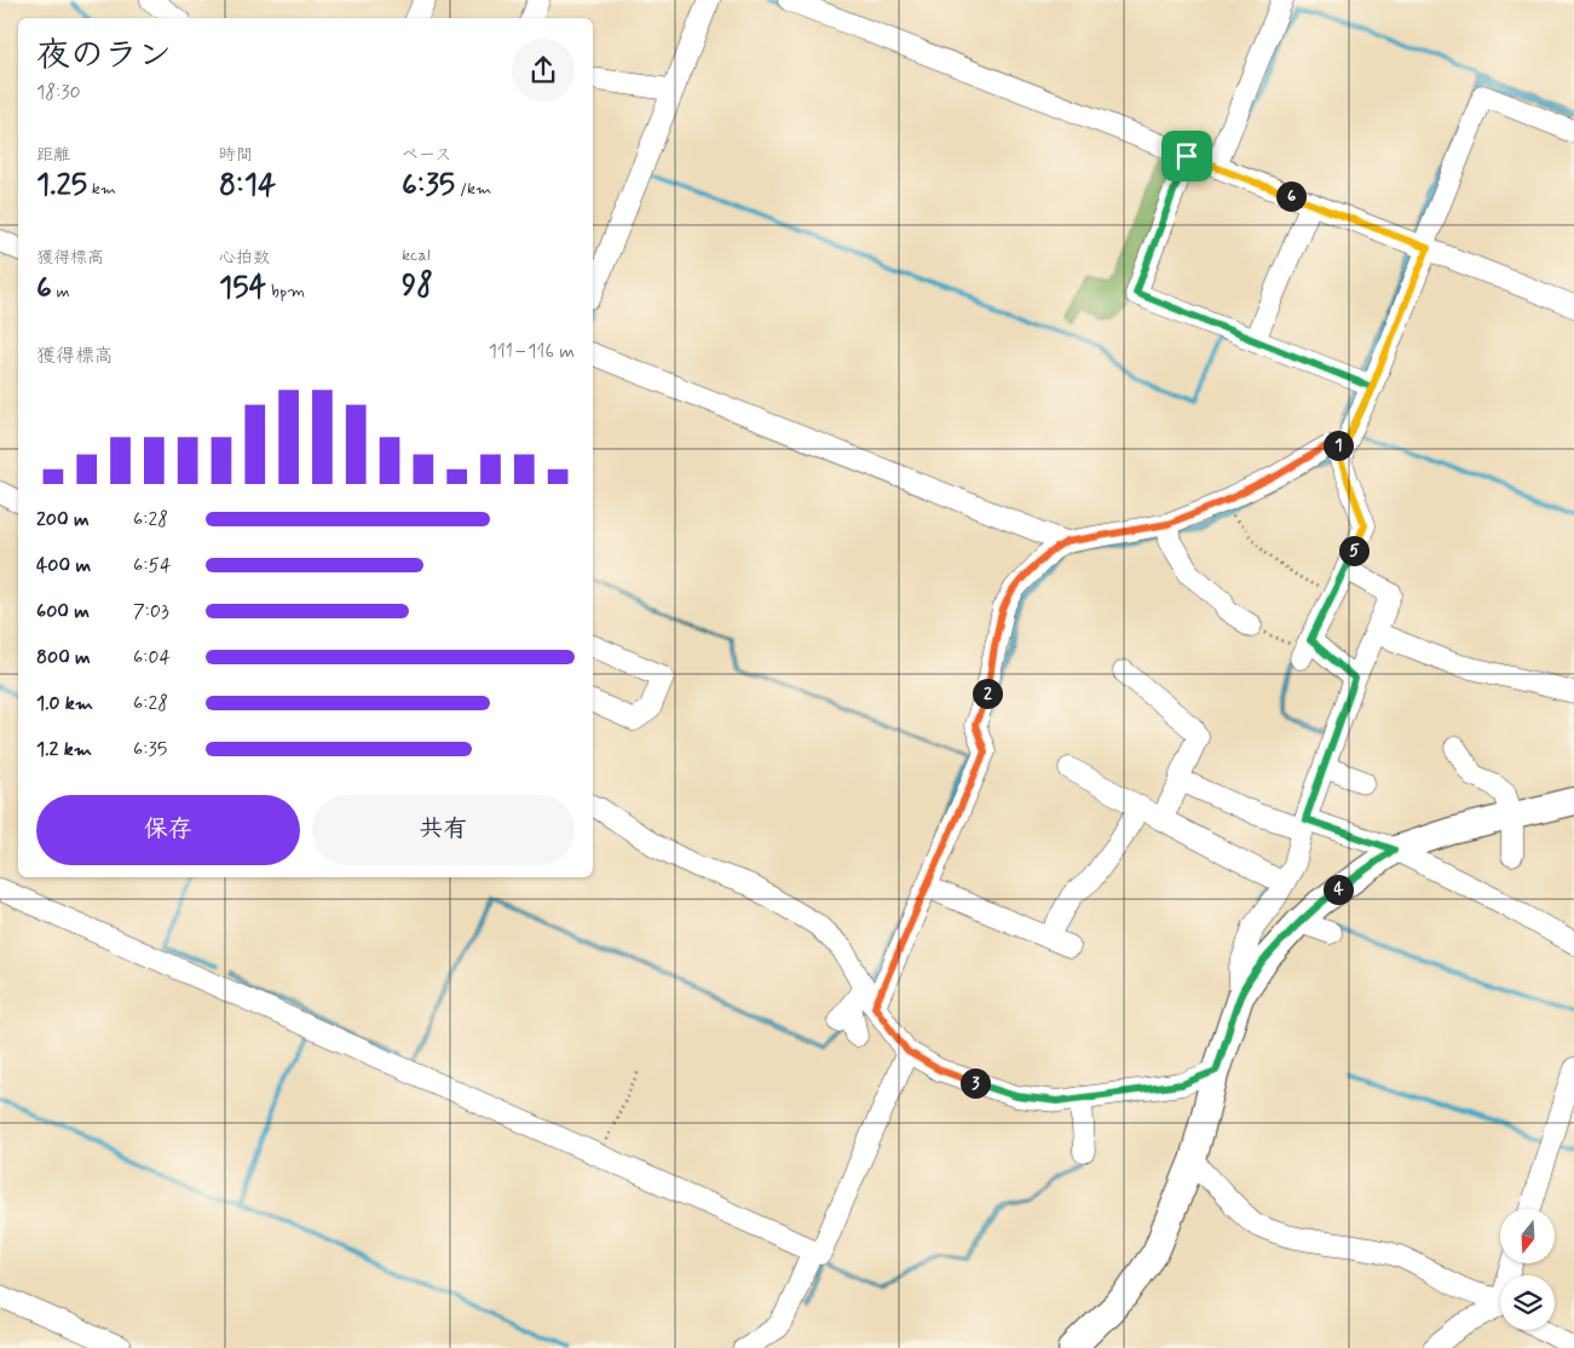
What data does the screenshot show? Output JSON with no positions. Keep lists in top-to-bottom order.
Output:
{
  "north": "bottom",
  "page": {
    "heading": ["夜のラン", "18:30"],
    "stats": [
      ["距離", "1.25 km"],
      ["時間", "8:14"],
      ["ペース", "6:35 /km"],
      ["獲得標高", "6 m"],
      ["心拍数", "154 bpm"],
      ["kcal", "98"]
    ],
    "pins": [
      "6",
      "1",
      "5",
      "2",
      "4",
      "3"
    ],
    "chart": ["獲得標高", "111–116 m"],
    "list": [
      {
        "name": "200 m",
        "note": "6:28"
      },
      {
        "name": "400 m",
        "note": "6:54"
      },
      {
        "name": "600 m",
        "note": "7:03"
      },
      {
        "name": "800 m",
        "note": "6:04"
      },
      {
        "name": "1.0 km",
        "note": "6:28"
      },
      {
        "name": "1.2 km",
        "note": "6:35"
      }
    ],
    "buttons": ["保存", "共有"]
  }
}
